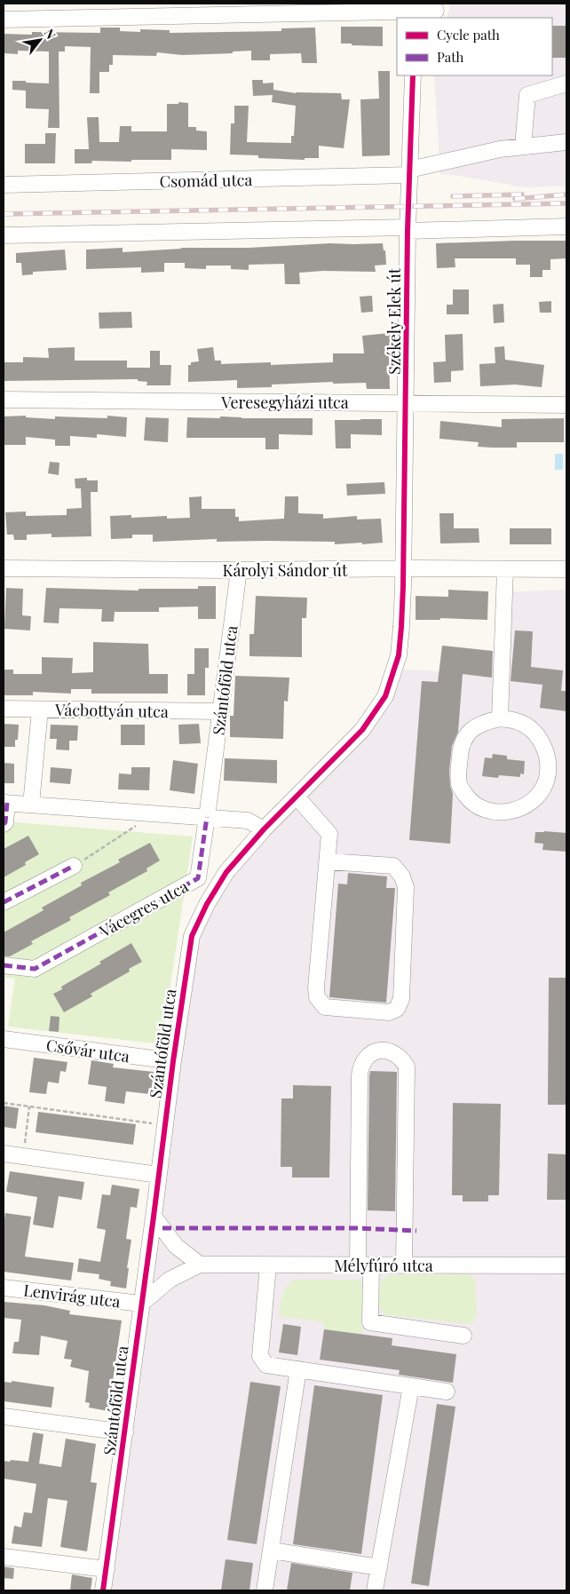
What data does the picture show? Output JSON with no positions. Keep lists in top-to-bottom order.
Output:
{
  "streets": {
    "street": [
      "Csomád utca",
      "Székely Elek út",
      "Veresegyházi utca",
      "Károlyi Sándor út",
      "Szántóföld utca",
      "Vácbottyán utca",
      "Vácegres utca",
      "Csővár utca",
      "Mélyfúró utca",
      "Lenvirág utca"
    ]
  },
  "crossings": [
    ["Csomád utca", "Székely Elek út"],
    ["Székely Elek út", "Veresegyházi utca"],
    ["Székely Elek út", "Károlyi Sándor út"],
    ["Székely Elek út", "Szántóföld utca"],
    ["Károlyi Sándor út", "Szántóföld utca"],
    ["Szántóföld utca", "Vácbottyán utca"],
    ["Szántóföld utca", "Vácegres utca"],
    ["Szántóföld utca", "Csővár utca"],
    ["Szántóföld utca", "Mélyfúró utca"],
    ["Szántóföld utca", "Lenvirág utca"],
    ["Mélyfúró utca", "Lenvirág utca"]
  ],
  "legend": ["Cycle path", "Path"],
  "north": "top right"
}
